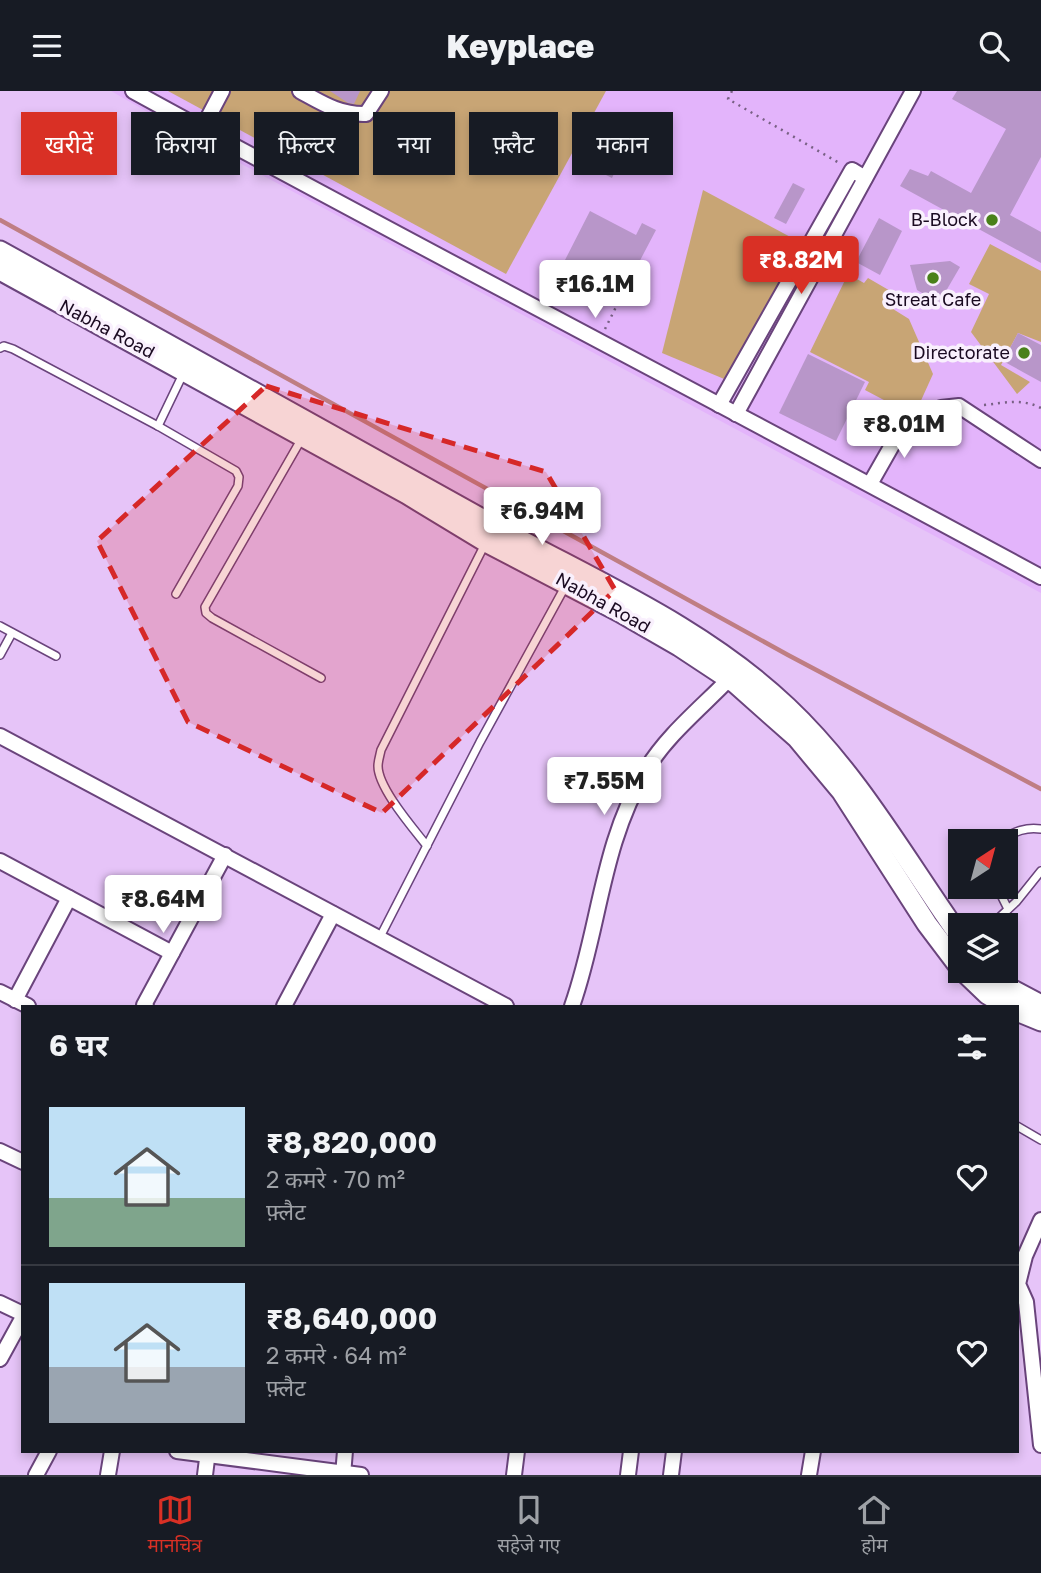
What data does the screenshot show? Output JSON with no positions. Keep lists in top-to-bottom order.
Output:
{
  "streets": {
    "main road": ["Nabha Road"]
  },
  "places": ["B-Block", "Streat Cafe", "Directorate"],
  "north": "top right",
  "page": {
    "header": "Keyplace",
    "chip": [
      "खरीदें",
      "किराया",
      "फ़िल्टर",
      "नया",
      "फ़्लैट",
      "मकान"
    ],
    "price": [
      "₹8.82M",
      "₹16.1M",
      "₹8.01M",
      "₹6.94M",
      "₹7.55M",
      "₹8.64M"
    ],
    "heading": "6 घर",
    "list": [
      {
        "name": "₹8,820,000",
        "note": "2 कमरे · 70 m² · फ़्लैट"
      },
      {
        "name": "₹8,640,000",
        "note": "2 कमरे · 64 m² · फ़्लैट"
      }
    ],
    "tabs": ["मानचित्र", "सहेजे गए", "होम"]
  }
}
